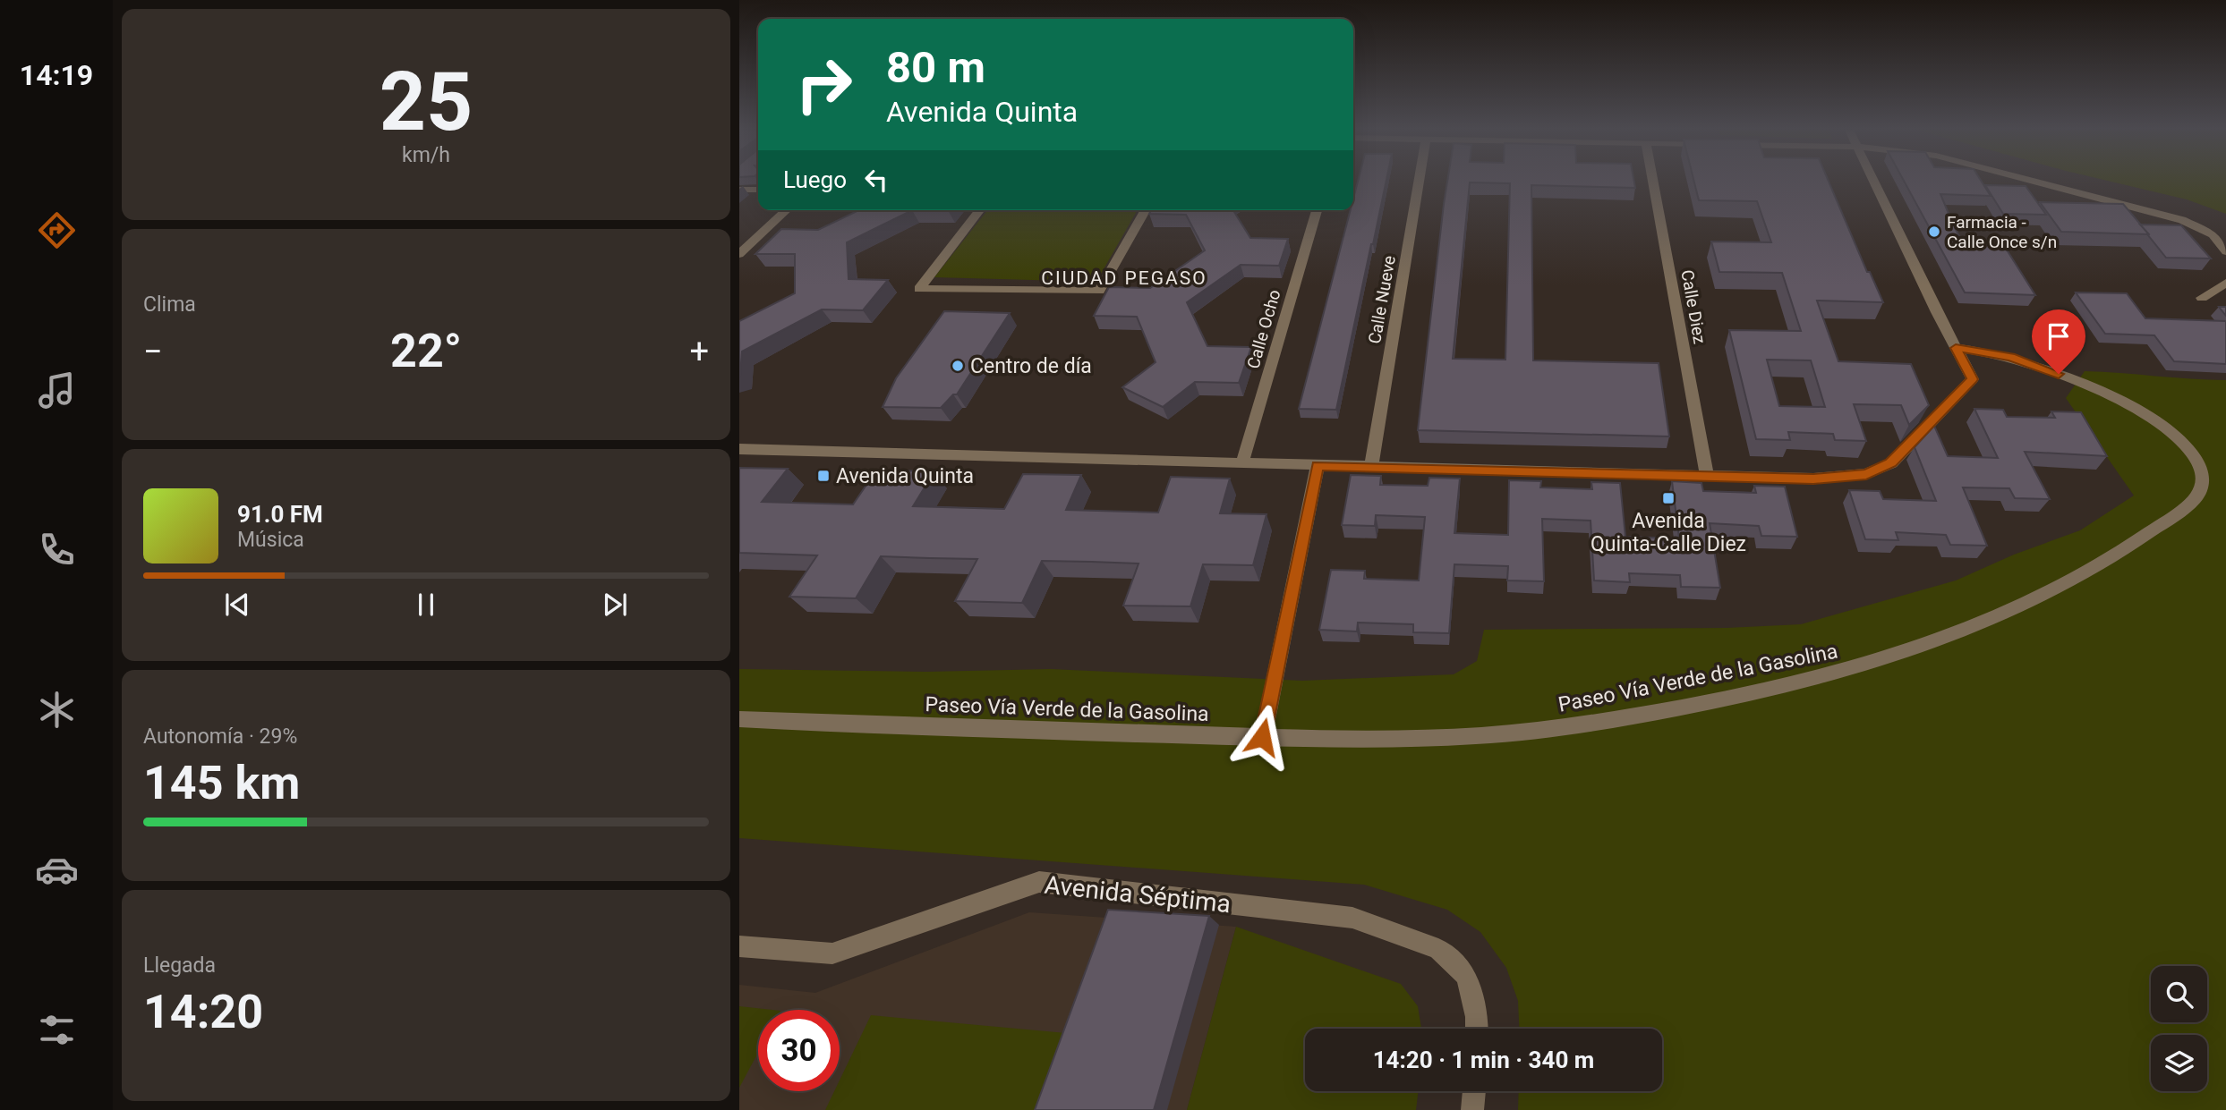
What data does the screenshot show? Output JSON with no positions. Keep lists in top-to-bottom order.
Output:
{
  "streets": {
    "street": [
      "Calle Nueve",
      "Calle Diez",
      "Calle Ocho",
      "Paseo Vía Verde de la Gasolina",
      "Avenida Séptima"
    ]
  },
  "districts": ["CIUDAD PEGASO"],
  "places": {
    "other": ["Farmacia - Calle Once s/n", "Centro de día"],
    "transit": ["Avenida Quinta", "Avenida Quinta-Calle Diez"]
  },
  "page": {
    "tabs": "14:19",
    "tile": [
      ["25", "km/h"],
      "Clima",
      ["Autonomía · 29%", "145 km"],
      ["Llegada", "14:20"]
    ],
    "turn": ["80 m", "Avenida Quinta"],
    "then": "Luego",
    "heat": ["−", "22°", "+"],
    "song": ["91.0 FM", "Música"],
    "limit": "30",
    "trip": "14:20 · 1 min · 340 m"
  }
}
